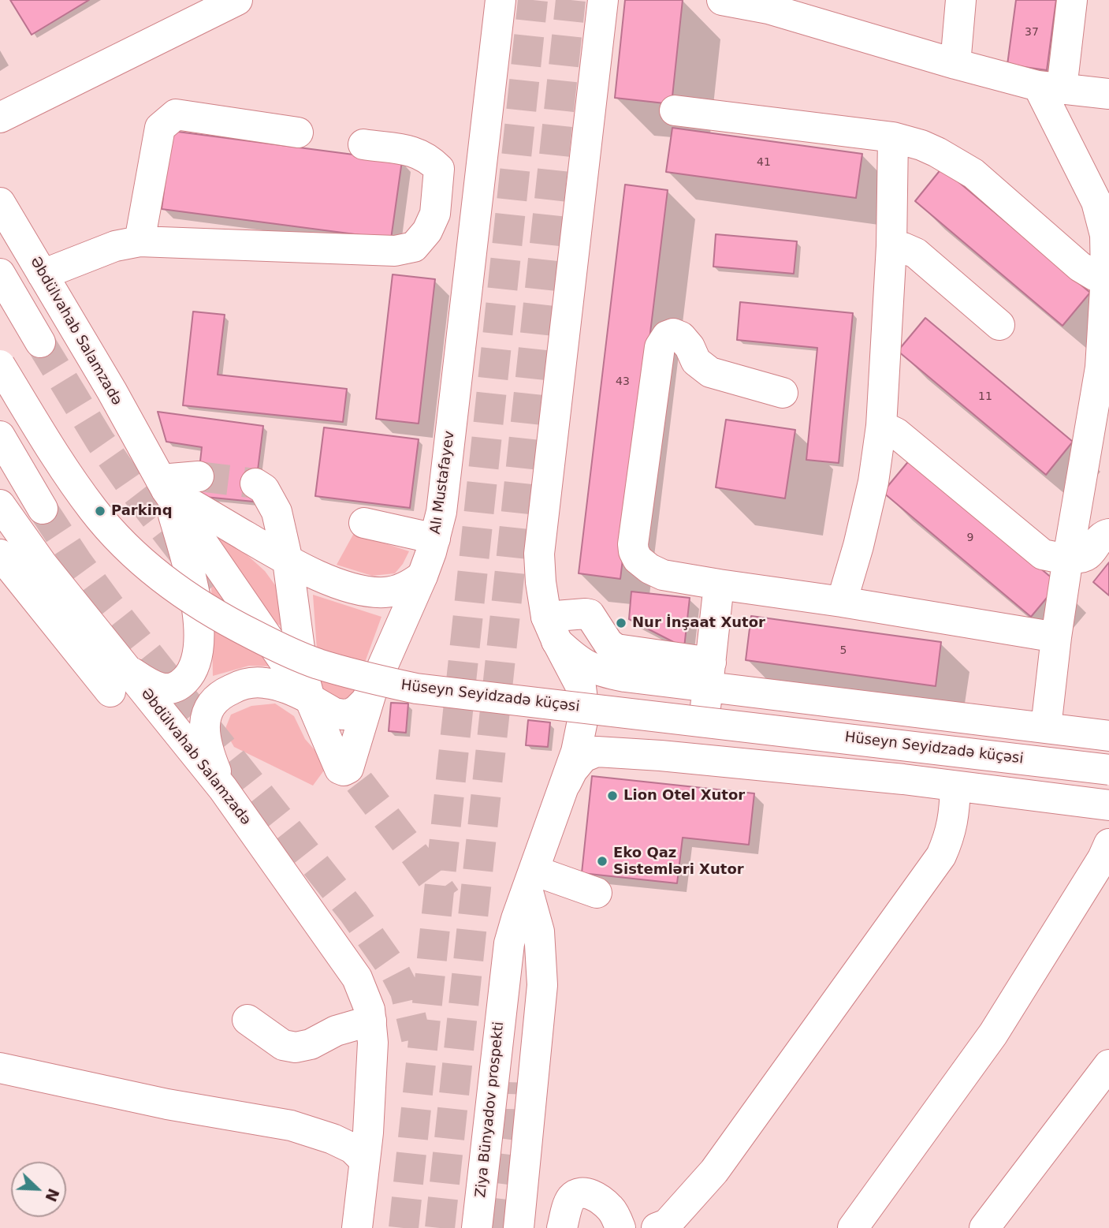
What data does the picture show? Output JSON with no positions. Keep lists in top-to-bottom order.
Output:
{
  "streets": {
    "street": [
      "Əbdülvahab Salamzadə",
      "Alı Mustafayev",
      "Hüseyn Seyidzadə küçəsi",
      "Ziya Bünyadov prospekti"
    ]
  },
  "crossings": [
    ["Əbdülvahab Salamzadə", "Alı Mustafayev"]
  ],
  "places": [
    "Parkinq",
    "Nur İnşaat Xutor",
    "Lion Otel Xutor",
    "Eko Qaz Sistemləri Xutor"
  ],
  "house_numbers": [
    "37",
    "41",
    "43",
    "11",
    "9",
    "5"
  ],
  "north": "bottom right"
}
